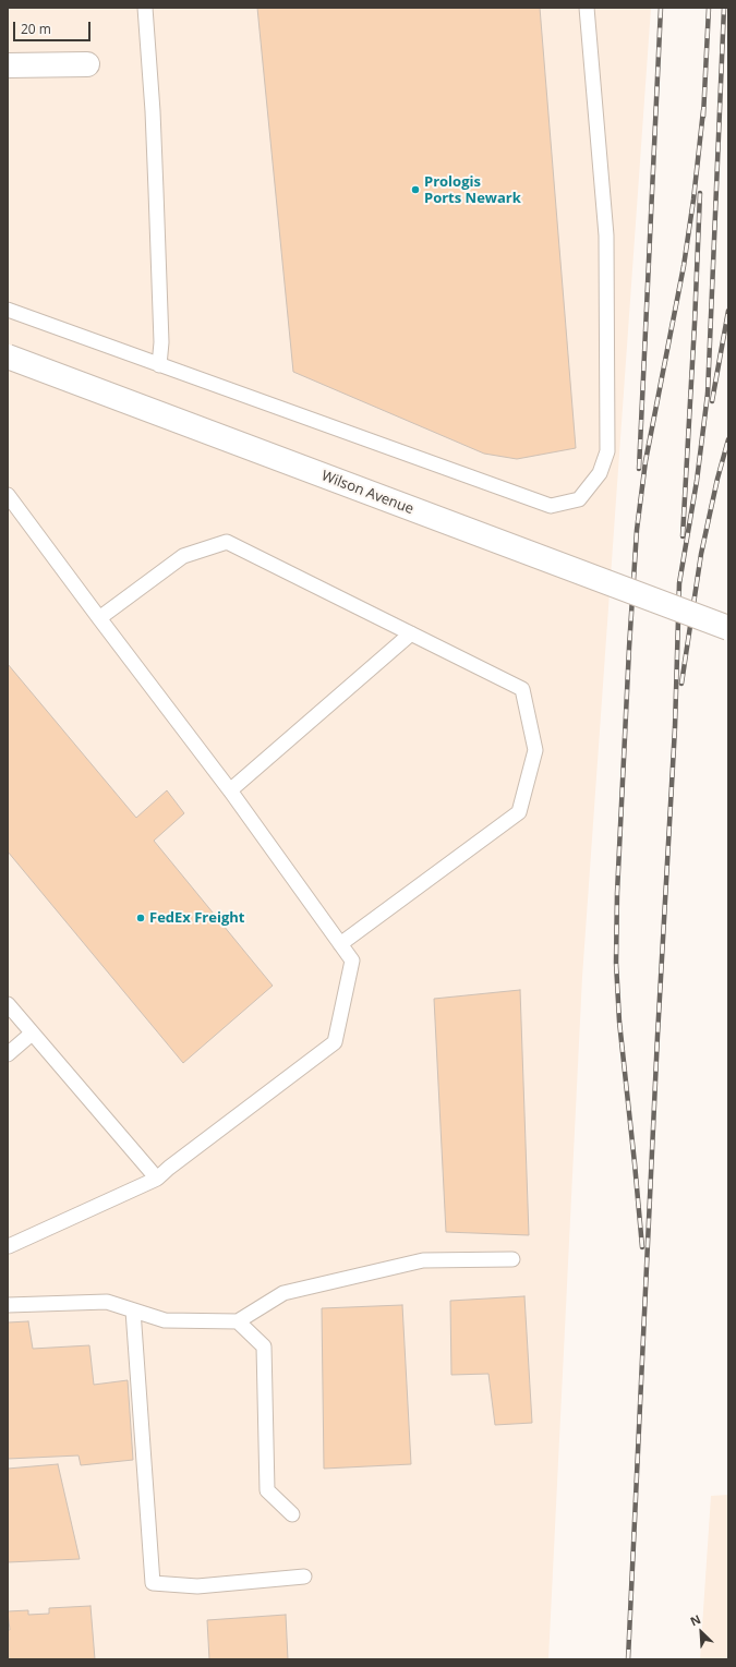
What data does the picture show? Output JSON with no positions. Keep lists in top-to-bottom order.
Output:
{
  "streets": {
    "main road": ["Wilson Avenue"]
  },
  "places": ["Prologis Ports Newark", "FedEx Freight"],
  "scale_bar": "20 m",
  "north": "top left"
}
